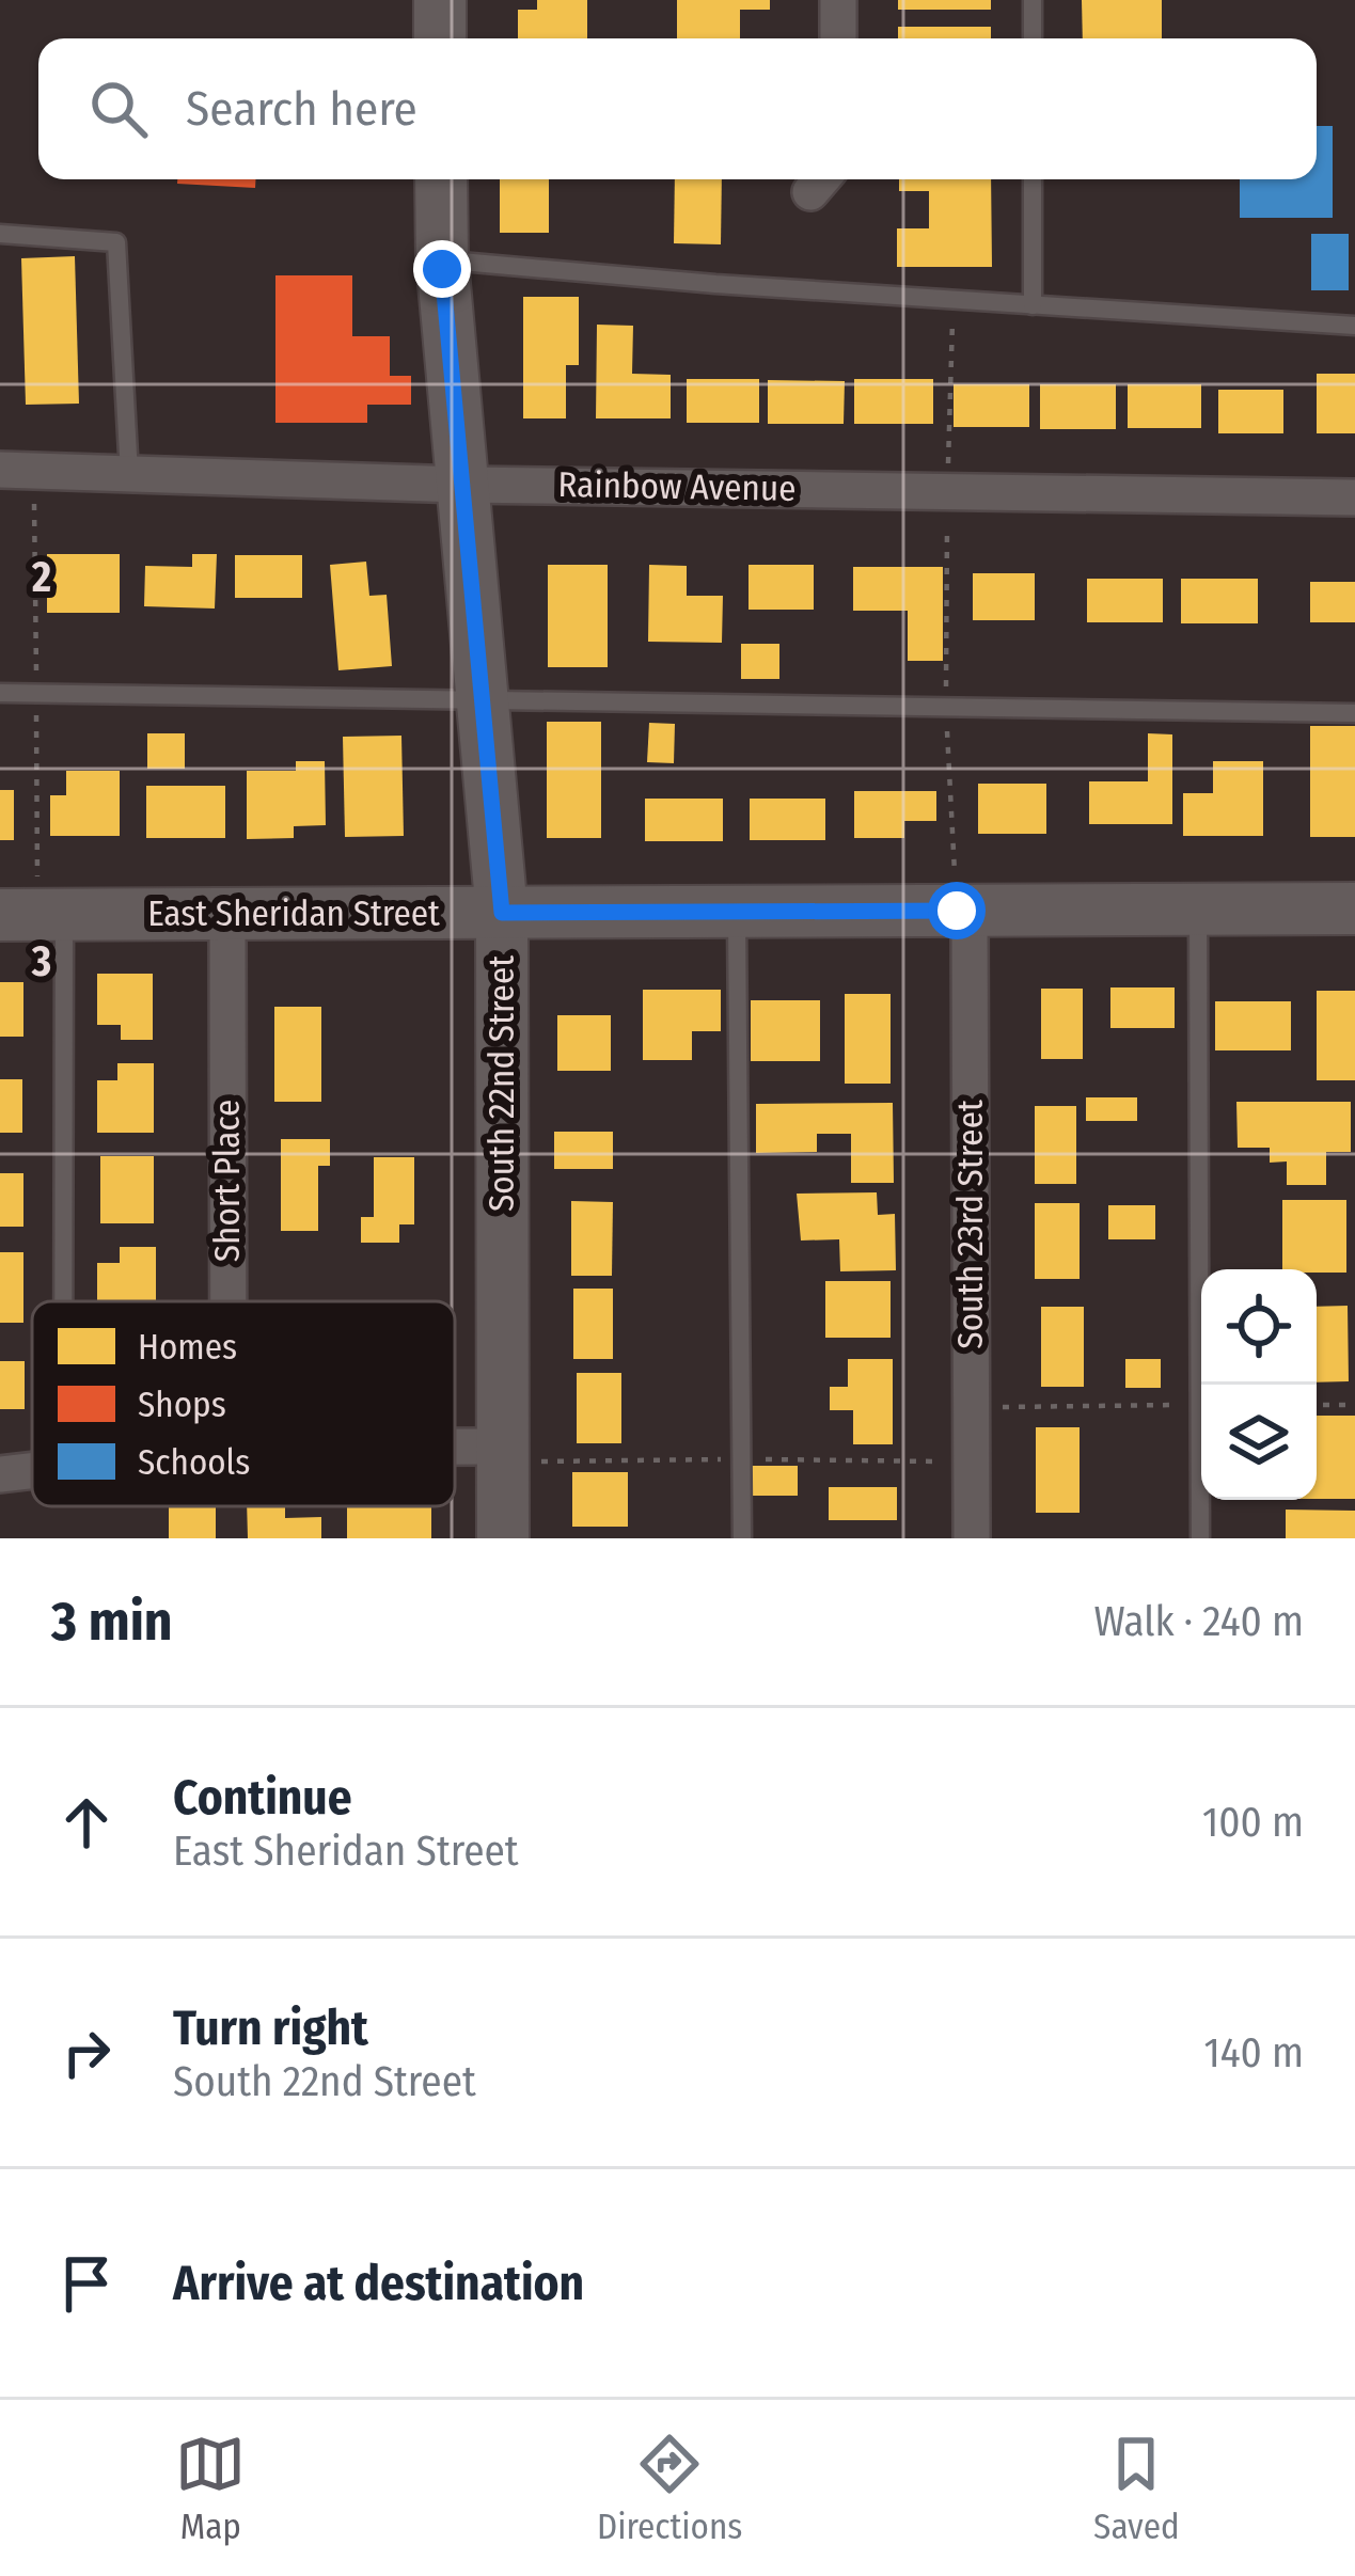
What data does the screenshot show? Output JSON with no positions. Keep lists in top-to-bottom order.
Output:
{
  "streets": {
    "street": [
      "Rainbow Avenue",
      "East Sheridan Street",
      "South 22nd Street",
      "Short Place",
      "South 23rd Street"
    ]
  },
  "crossings": [
    ["Rainbow Avenue", "South 22nd Street"],
    ["East Sheridan Street", "South 22nd Street"],
    ["East Sheridan Street", "Short Place"],
    ["East Sheridan Street", "South 23rd Street"]
  ],
  "legend": ["Homes", "Shops", "Schools"],
  "page": {
    "search": "Search here",
    "heading": ["3 min", "Walk · 240 m"],
    "list": [
      ["Continue", "East Sheridan Street", "100 m"],
      ["Turn right", "South 22nd Street", "140 m"],
      "Arrive at destination"
    ],
    "nav": ["Map", "Directions", "Saved"]
  },
  "grid": {
    "rows": ["2", "3"]
  }
}
